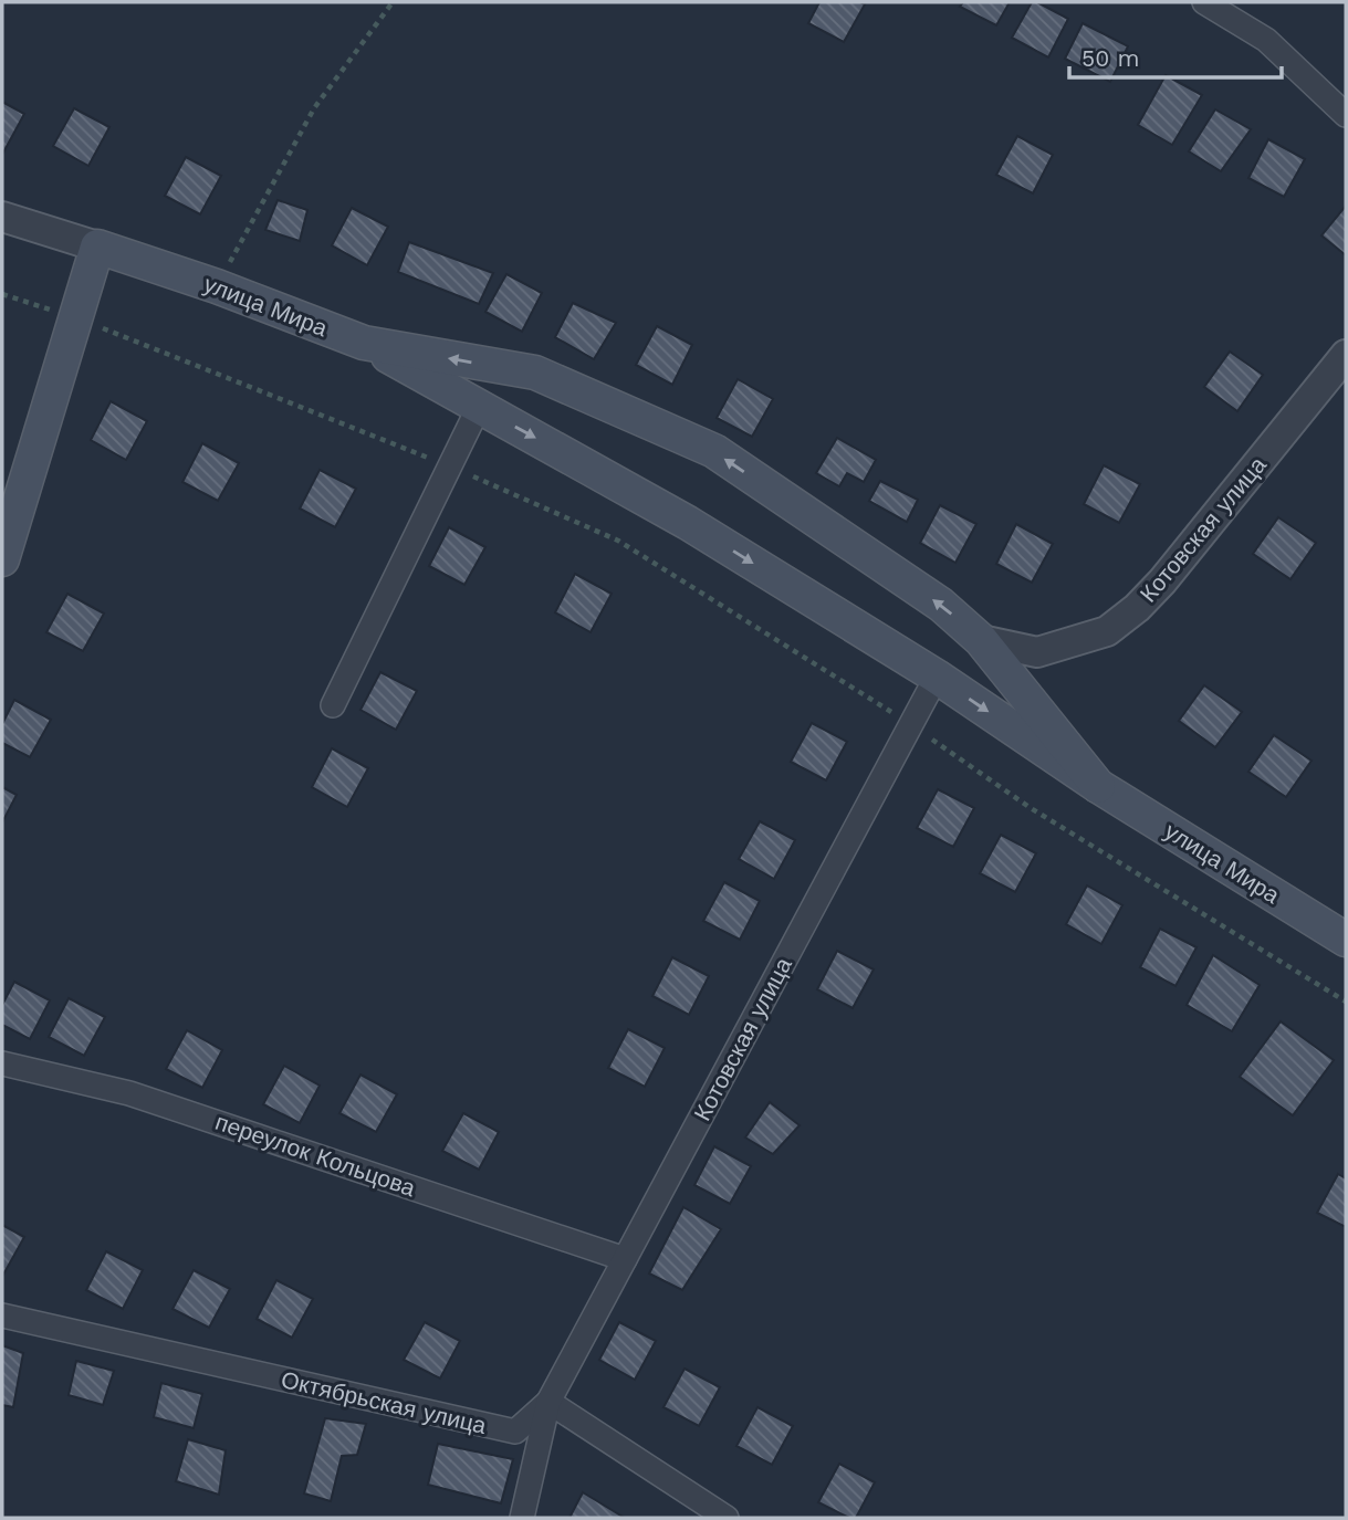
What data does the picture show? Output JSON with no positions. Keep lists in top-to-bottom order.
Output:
{
  "streets": {
    "main road": ["улица Мира"],
    "street": ["Котовская улица", "переулок Кольцова", "Октябрьская улица"]
  },
  "crossings": [
    ["улица Мира", "Котовская улица"],
    ["Котовская улица", "переулок Кольцова"],
    ["Котовская улица", "Октябрьская улица"]
  ],
  "scale_bar": "50 m"
}
